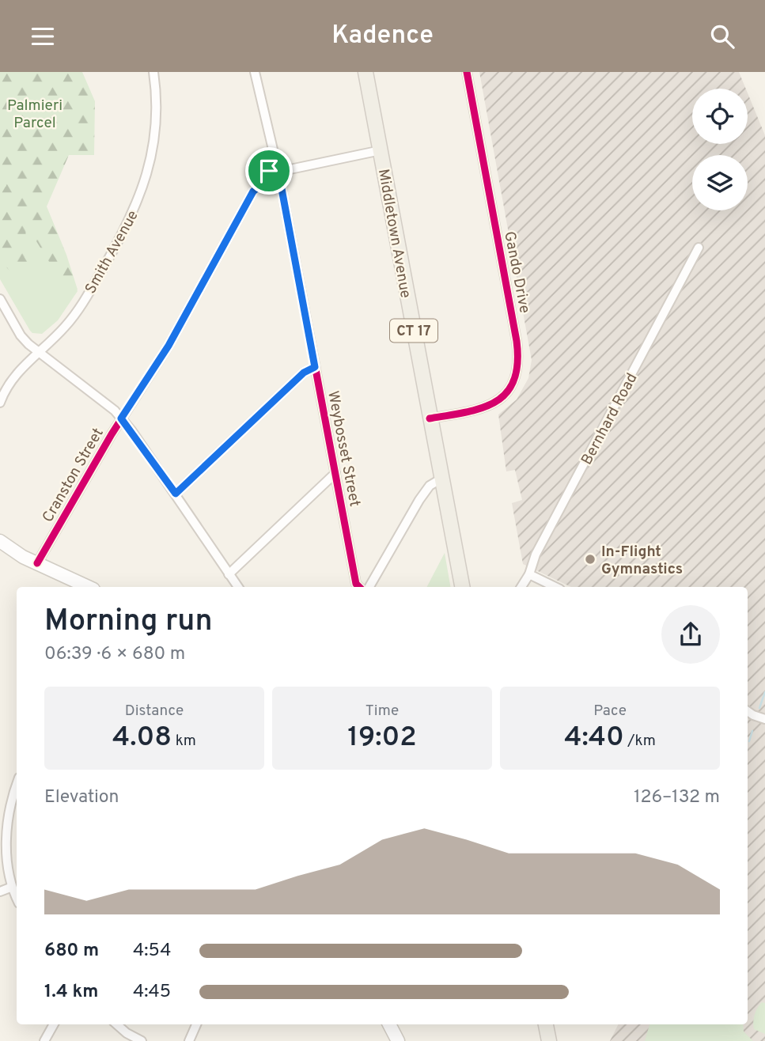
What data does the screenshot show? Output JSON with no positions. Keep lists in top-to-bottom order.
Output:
{
  "streets": {
    "main road": ["Middletown Avenue", "CT 17"],
    "street": [
      "Smith Avenue",
      "Gando Drive",
      "Bernhard Road",
      "Weybosset Street",
      "Cranston Street"
    ]
  },
  "crossings": [
    ["Middletown Avenue", "Gando Drive"],
    ["Weybosset Street", "Cranston Street"]
  ],
  "parks": ["Palmieri Parcel"],
  "places": ["In-Flight Gymnastics"],
  "page": {
    "header": "Kadence",
    "heading": ["Morning run", "06:39 · 6 × 680 m"],
    "stats": [
      ["Distance", "4.08 km"],
      ["Time", "19:02"],
      ["Pace", "4:40 /km"]
    ],
    "chart": ["Elevation", "126–132 m"],
    "list": [
      {
        "name": "680 m",
        "note": "4:54"
      },
      {
        "name": "1.4 km",
        "note": "4:45"
      }
    ]
  }
}
